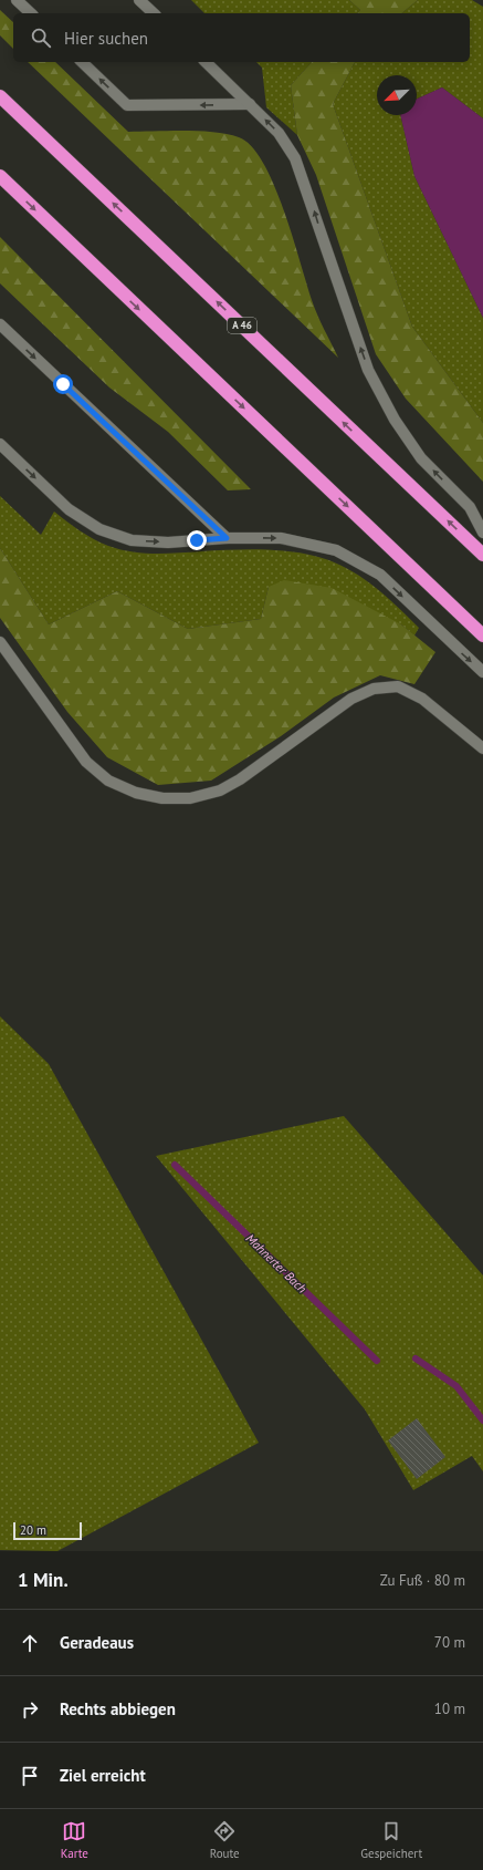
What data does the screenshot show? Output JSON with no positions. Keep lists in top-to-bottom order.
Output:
{
  "streets": {
    "highway": ["A 46"]
  },
  "water": ["Mahnerter Bach"],
  "scale_bar": "20 m",
  "north": "bottom left",
  "page": {
    "search": "Hier suchen",
    "scale": "20 m",
    "heading": ["1 Min.", "Zu Fuß · 80 m"],
    "list": [
      ["Geradeaus", "70 m"],
      ["Rechts abbiegen", "10 m"],
      "Ziel erreicht"
    ],
    "nav": ["Karte", "Route", "Gespeichert"]
  }
}
